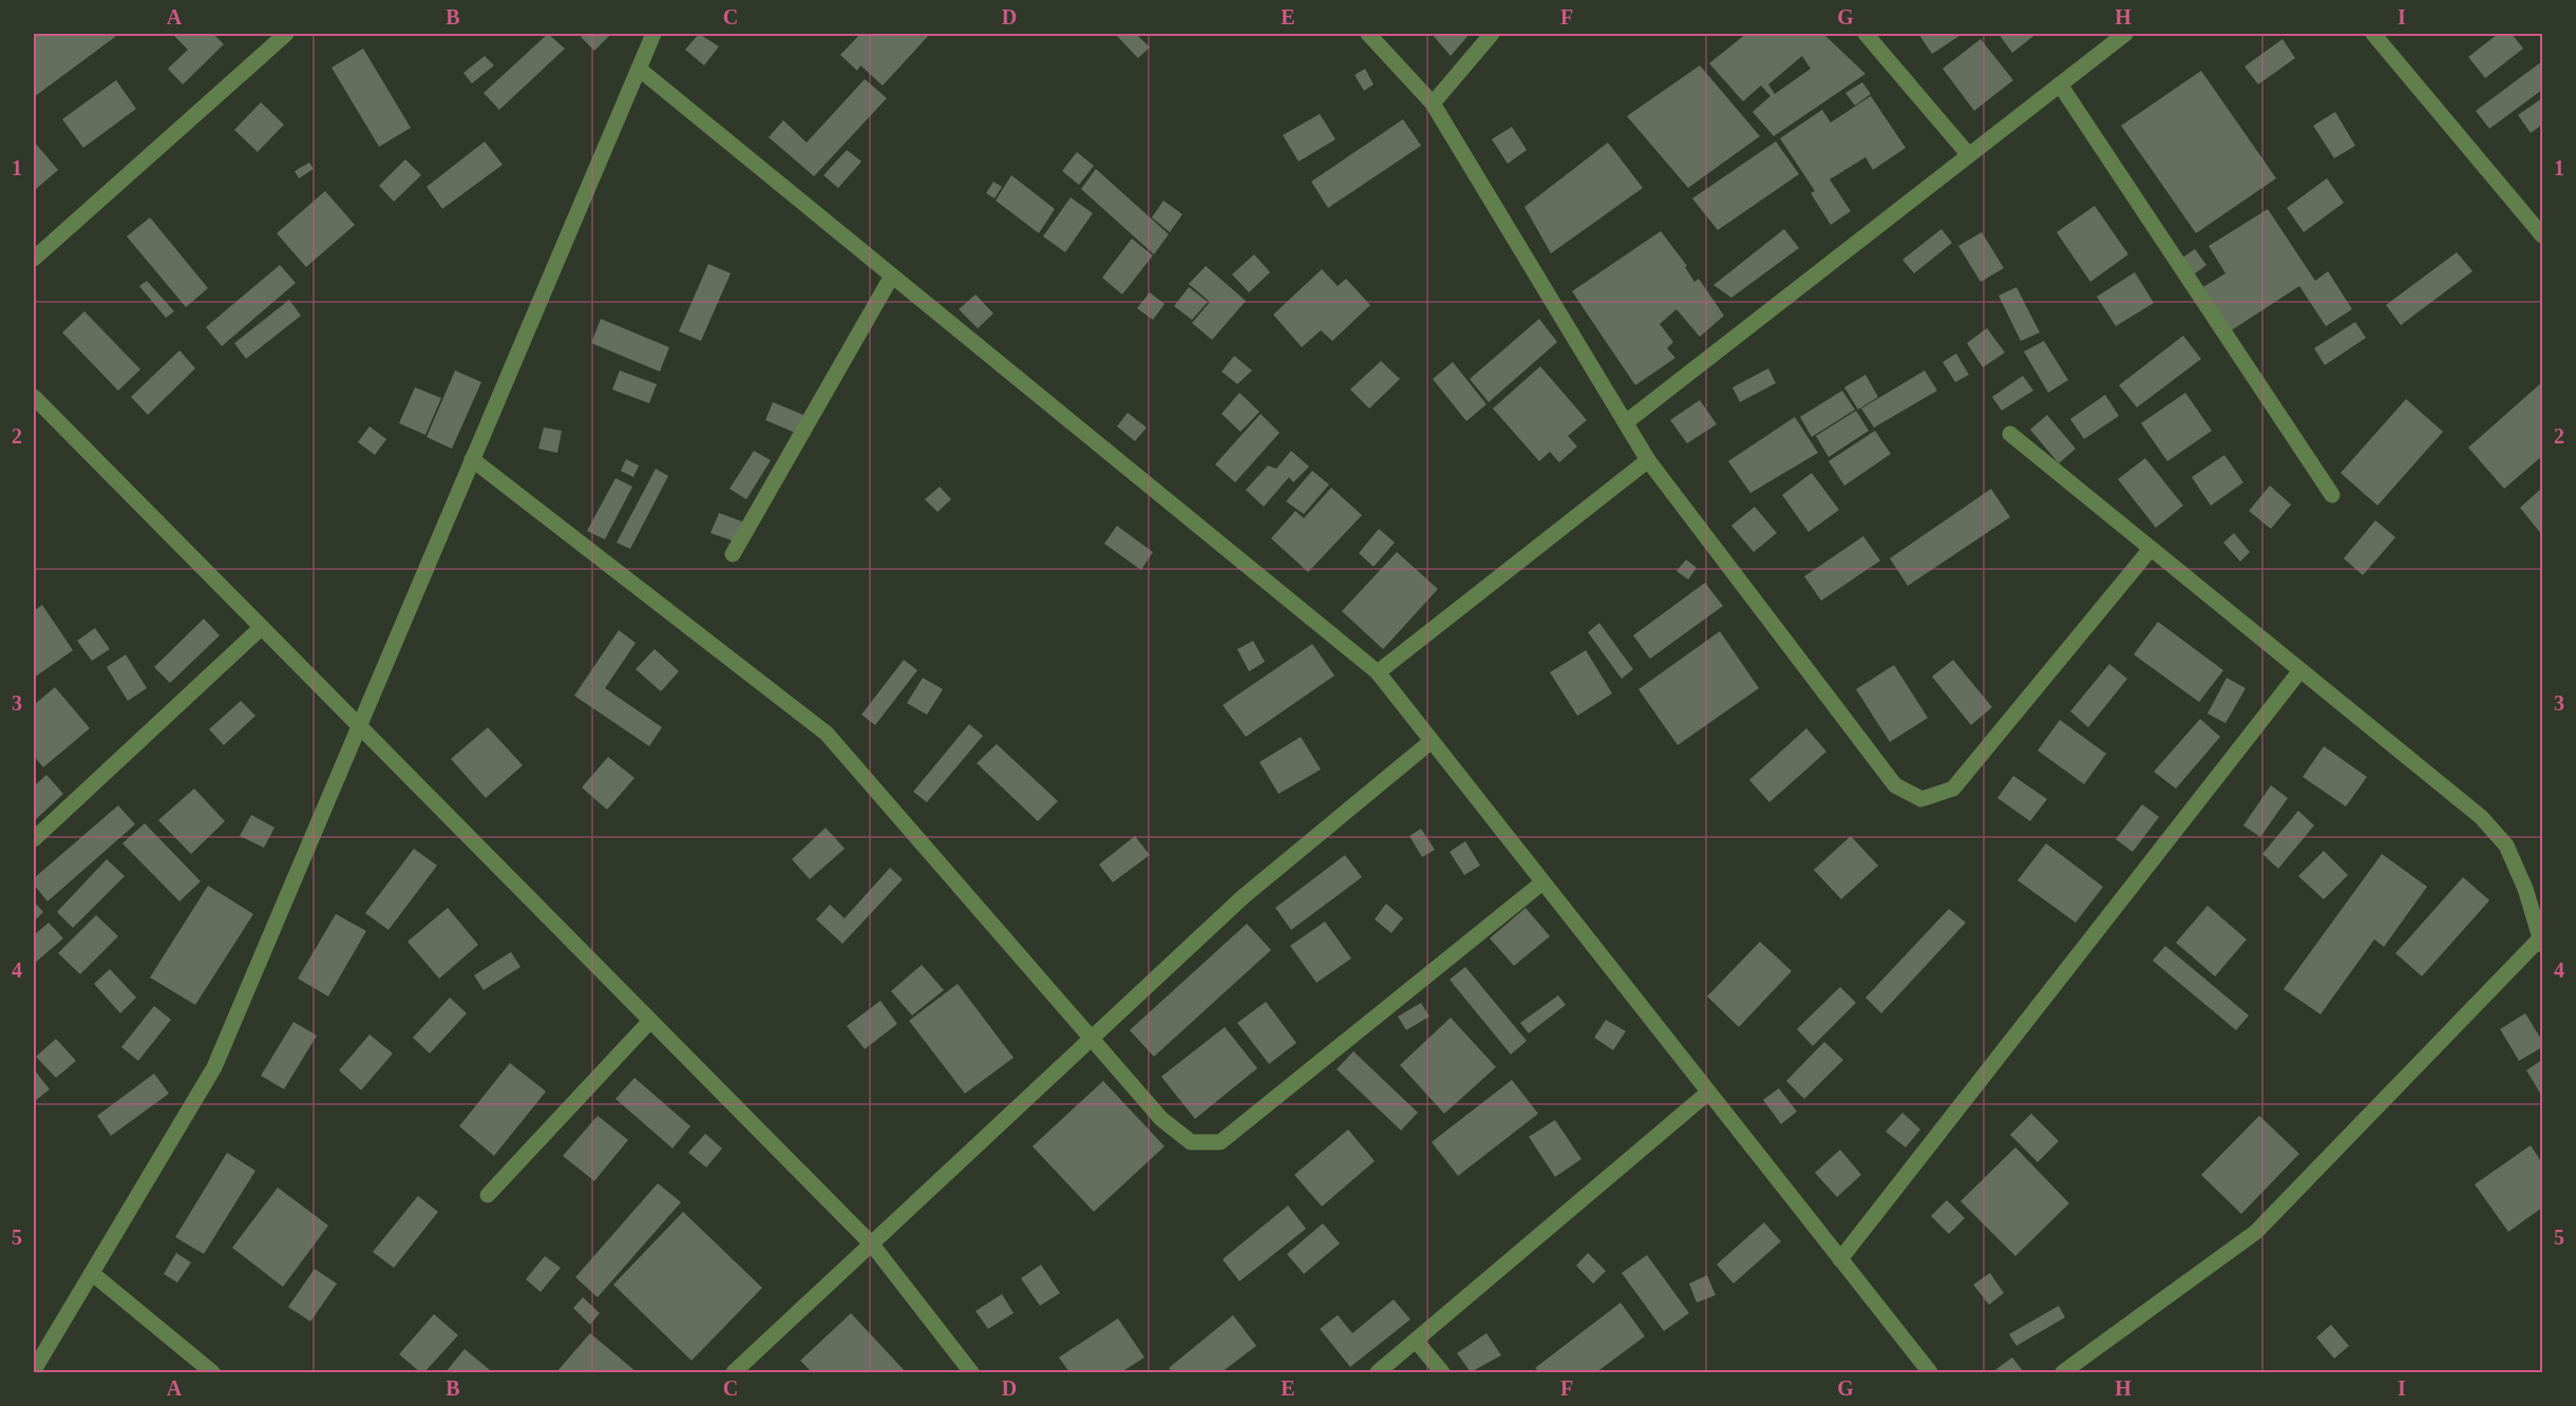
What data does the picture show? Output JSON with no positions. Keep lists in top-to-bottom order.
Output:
{
  "grid": {
    "columns": [
      "A",
      "B",
      "C",
      "D",
      "E",
      "F",
      "G",
      "H",
      "I"
    ],
    "rows": [
      "1",
      "2",
      "3",
      "4",
      "5"
    ]
  }
}
